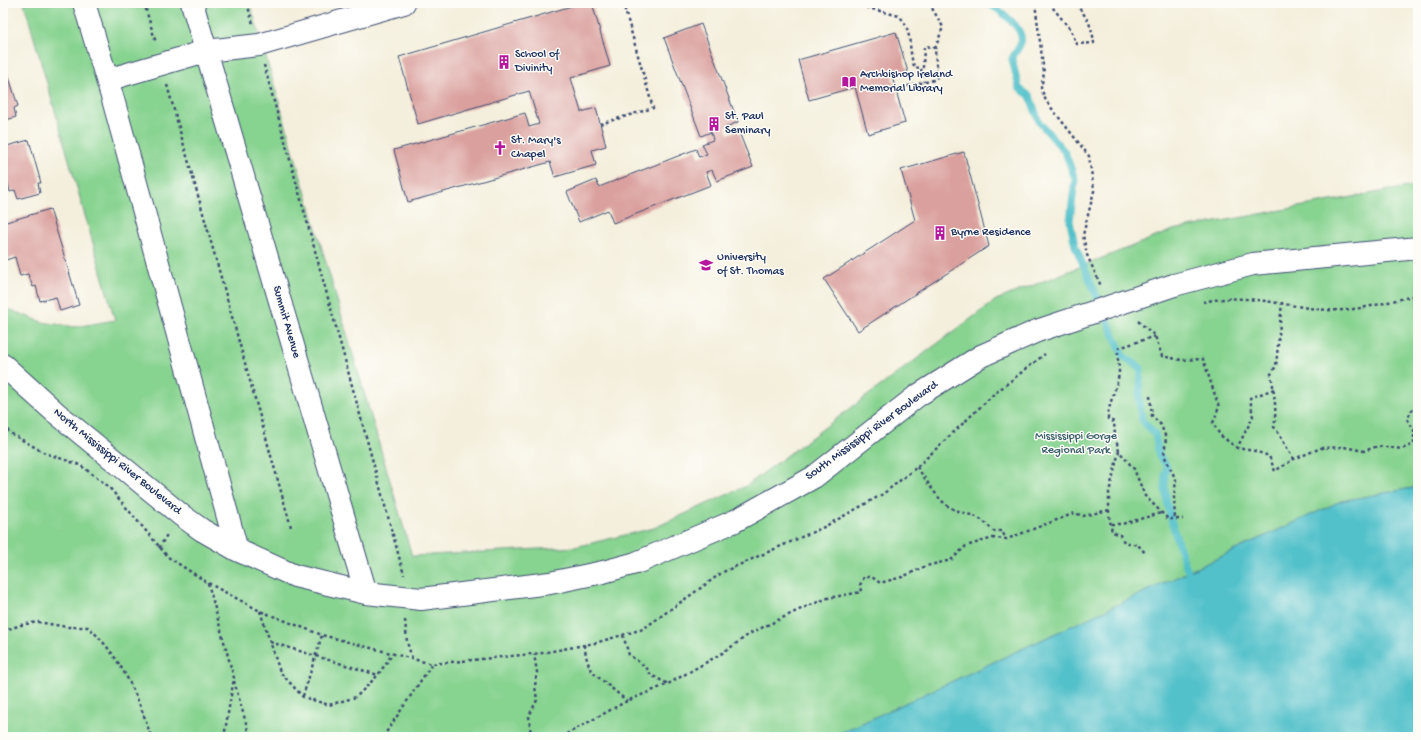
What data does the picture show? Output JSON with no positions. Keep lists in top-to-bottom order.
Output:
{
  "streets": {
    "street": ["Summit Avenue", "South Mississippi River Boulevard", "North Mississippi River Boulevard"]
  },
  "crossings": [
    ["Summit Avenue", "South Mississippi River Boulevard"],
    ["South Mississippi River Boulevard", "North Mississippi River Boulevard"]
  ],
  "parks": ["Mississippi Gorge Regional Park"],
  "places": {
    "building": ["School of Divinity", "St. Paul Seminary", "Byrne Residence"],
    "library": ["Archbishop Ireland Memorial Library"],
    "church": ["St. Mary's Chapel"],
    "school or university": ["University of St. Thomas"]
  }
}
